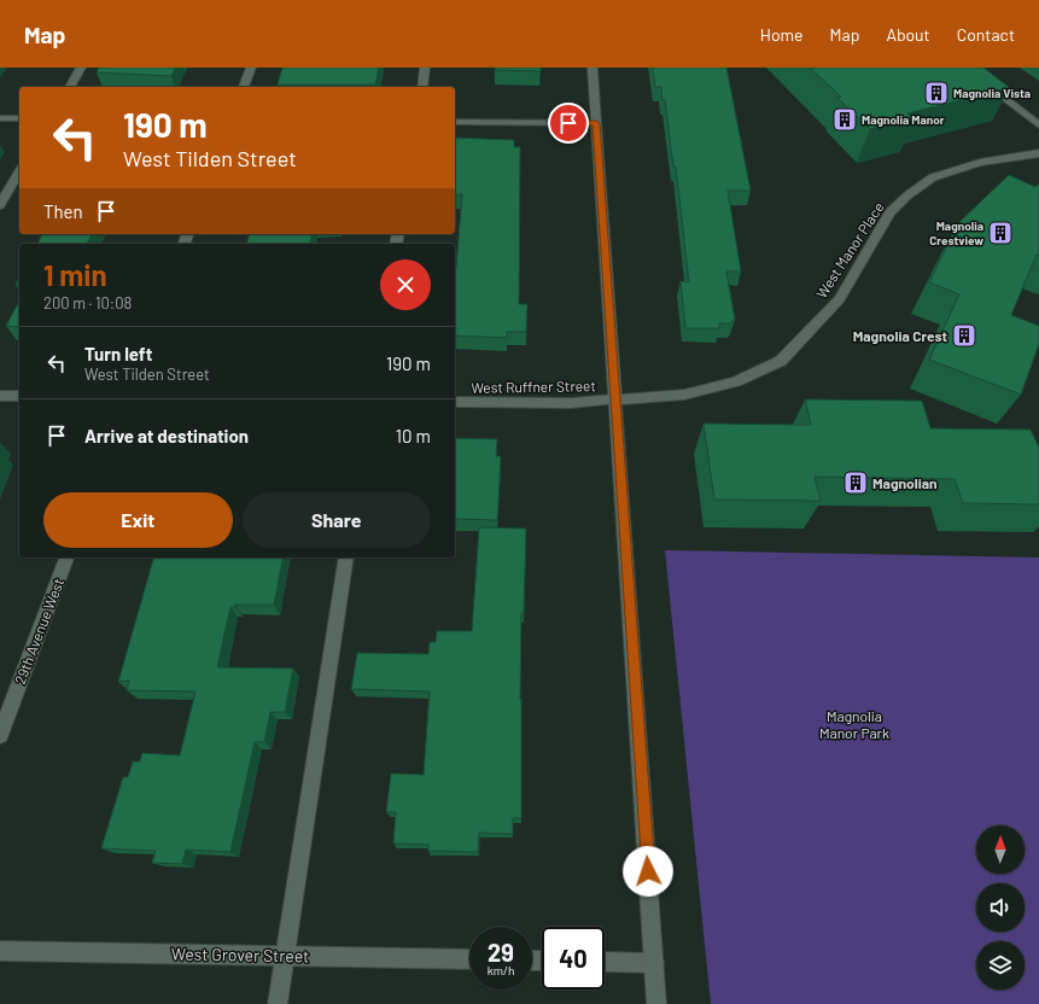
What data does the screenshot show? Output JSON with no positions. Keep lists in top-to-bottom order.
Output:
{
  "streets": {
    "street": [
      "West Manor Place",
      "West Ruffner Street",
      "29th Avenue West",
      "West Grover Street"
    ]
  },
  "crossings": [
    ["West Manor Place", "West Ruffner Street"]
  ],
  "parks": ["Magnolia Manor Park"],
  "places": {
    "building": [
      "Magnolia Vista",
      "Magnolia Manor",
      "Magnolia Crestview",
      "Magnolia Crest",
      "Magnolian"
    ]
  },
  "north": "top",
  "page": {
    "header": "Map",
    "nav": [
      "Home",
      "Map",
      "About",
      "Contact"
    ],
    "turn": ["190 m", "West Tilden Street"],
    "then": "Then",
    "heading": ["1 min", "200 m · 10:08"],
    "list": [
      {
        "name": "Turn left",
        "note": "West Tilden Street",
        "value": "190 m"
      },
      {
        "name": "Arrive at destination",
        "value": "10 m"
      }
    ],
    "buttons": ["Exit", "Share"],
    "speed": "29 km/h",
    "limit": "40"
  }
}
